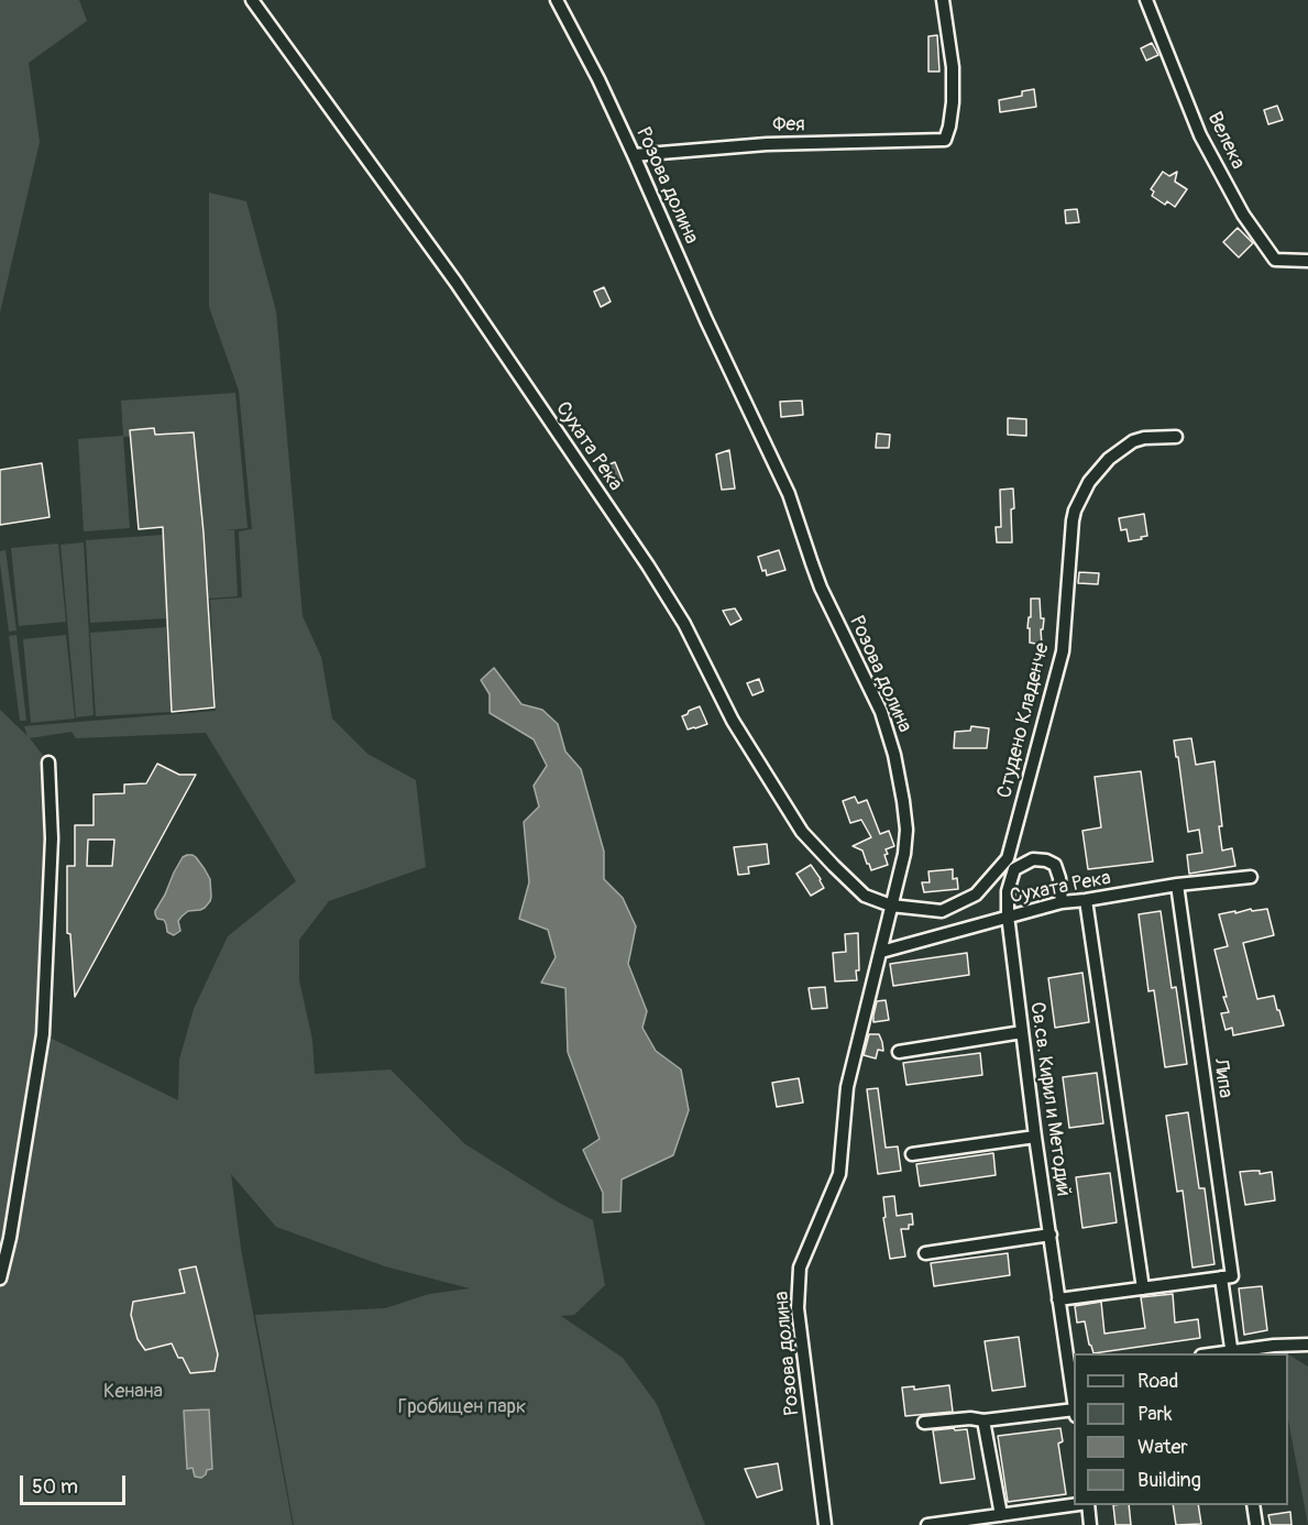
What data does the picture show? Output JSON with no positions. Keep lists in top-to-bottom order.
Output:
{
  "streets": {
    "street": [
      "Фея",
      "Велека",
      "Розова долина",
      "Сухата Река",
      "Студено Кладенче",
      "Липа",
      "Св.св. Кирил и Методий"
    ]
  },
  "crossings": [
    ["Фея", "Розова долина"],
    ["Розова долина", "Сухата Река"],
    ["Розова долина", "Студено Кладенче"],
    ["Сухата Река", "Студено Кладенче"],
    ["Сухата Река", "Липа"],
    ["Сухата Река", "Св.св. Кирил и Методий"],
    ["Студено Кладенче", "Св.св. Кирил и Методий"]
  ],
  "parks": ["Кенана", "Гробищен парк"],
  "legend": [
    "Road",
    "Park",
    "Water",
    "Building"
  ],
  "scale_bar": "50 m"
}
